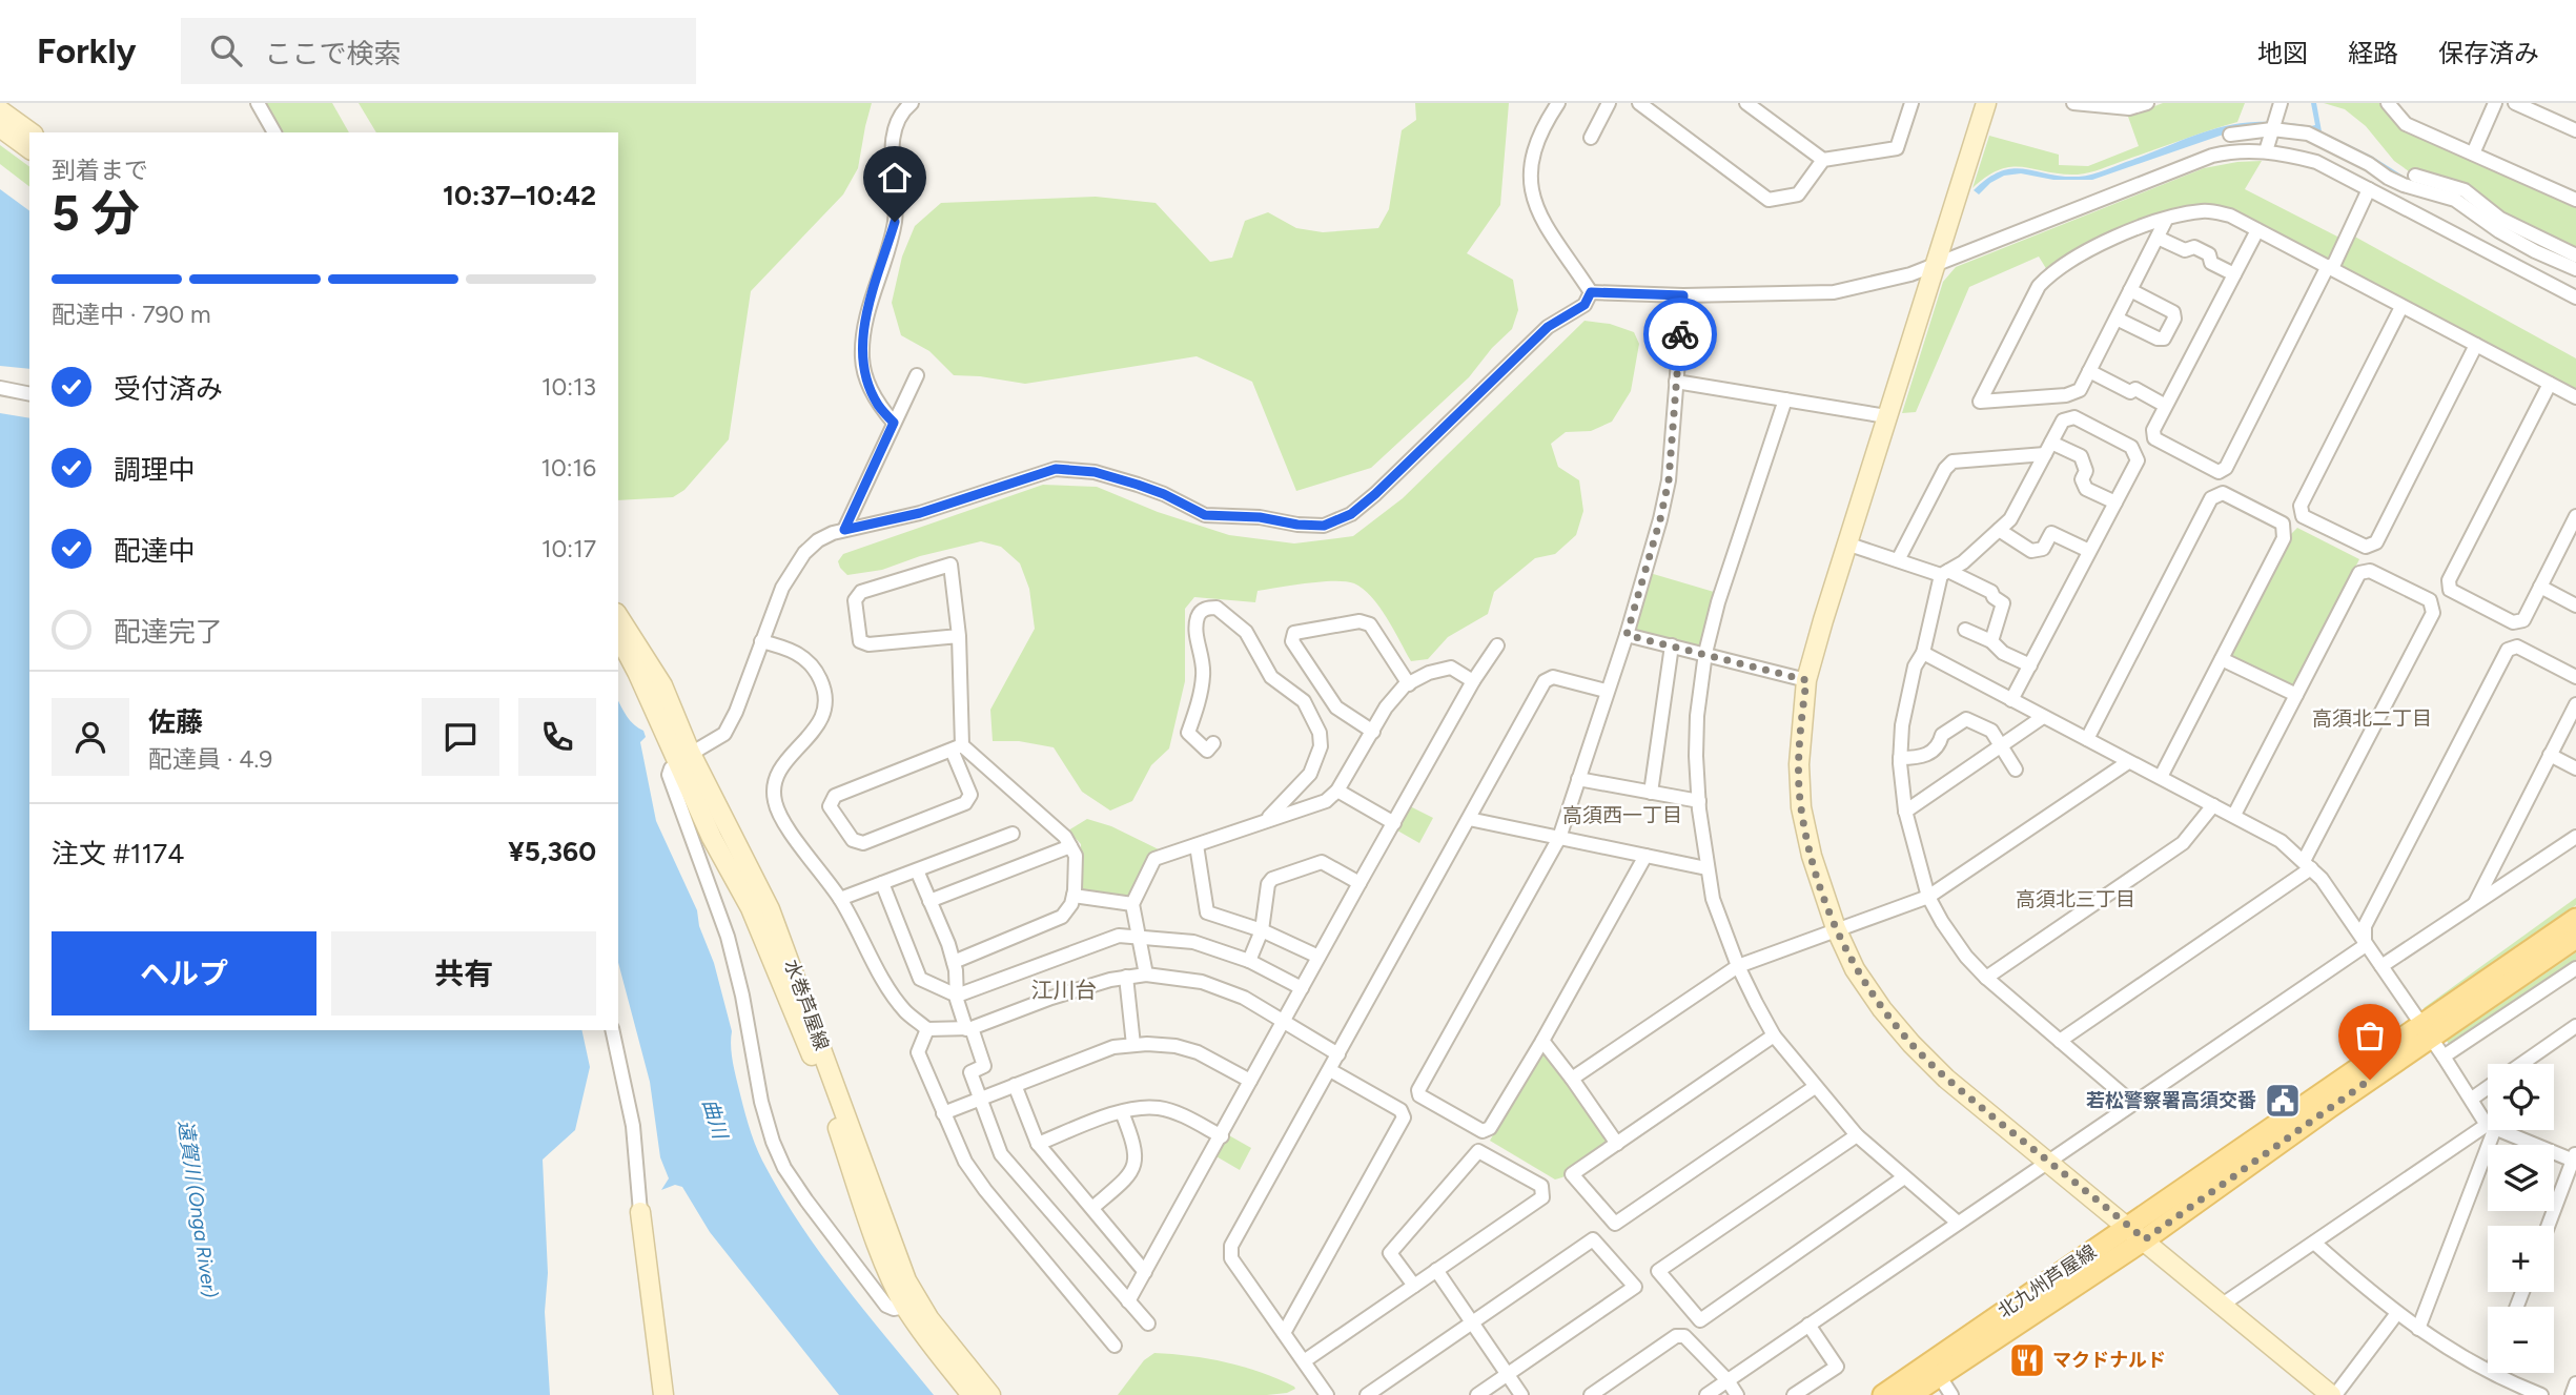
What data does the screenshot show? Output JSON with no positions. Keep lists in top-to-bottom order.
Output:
{
  "streets": {
    "main road": ["水巻芦屋線", "北九州芦屋線"]
  },
  "districts": [
    "高須北二丁目",
    "高須西一丁目",
    "高須北三丁目",
    "江川台"
  ],
  "water": ["曲川", "遠賀川 (Onga River)"],
  "places": {
    "public building": ["若松警察署高須交番"],
    "restaurant": ["マクドナルド"]
  },
  "page": {
    "header": "Forkly",
    "search": "ここで検索",
    "nav": ["地図", "経路", "保存済み"],
    "heading": ["5 分", "到着まで", "10:37–10:42"],
    "panel": [
      "佐藤",
      "配達員 · 4.9",
      "注文 #1174",
      "¥5,360"
    ],
    "bar": "配達中 · 790 m",
    "list": [
      ["受付済み", "10:13"],
      ["調理中", "10:16"],
      ["配達中", "10:17"],
      "配達完了"
    ],
    "buttons": ["ヘルプ", "共有"],
    "map_buttons": ["+", "−"]
  }
}
